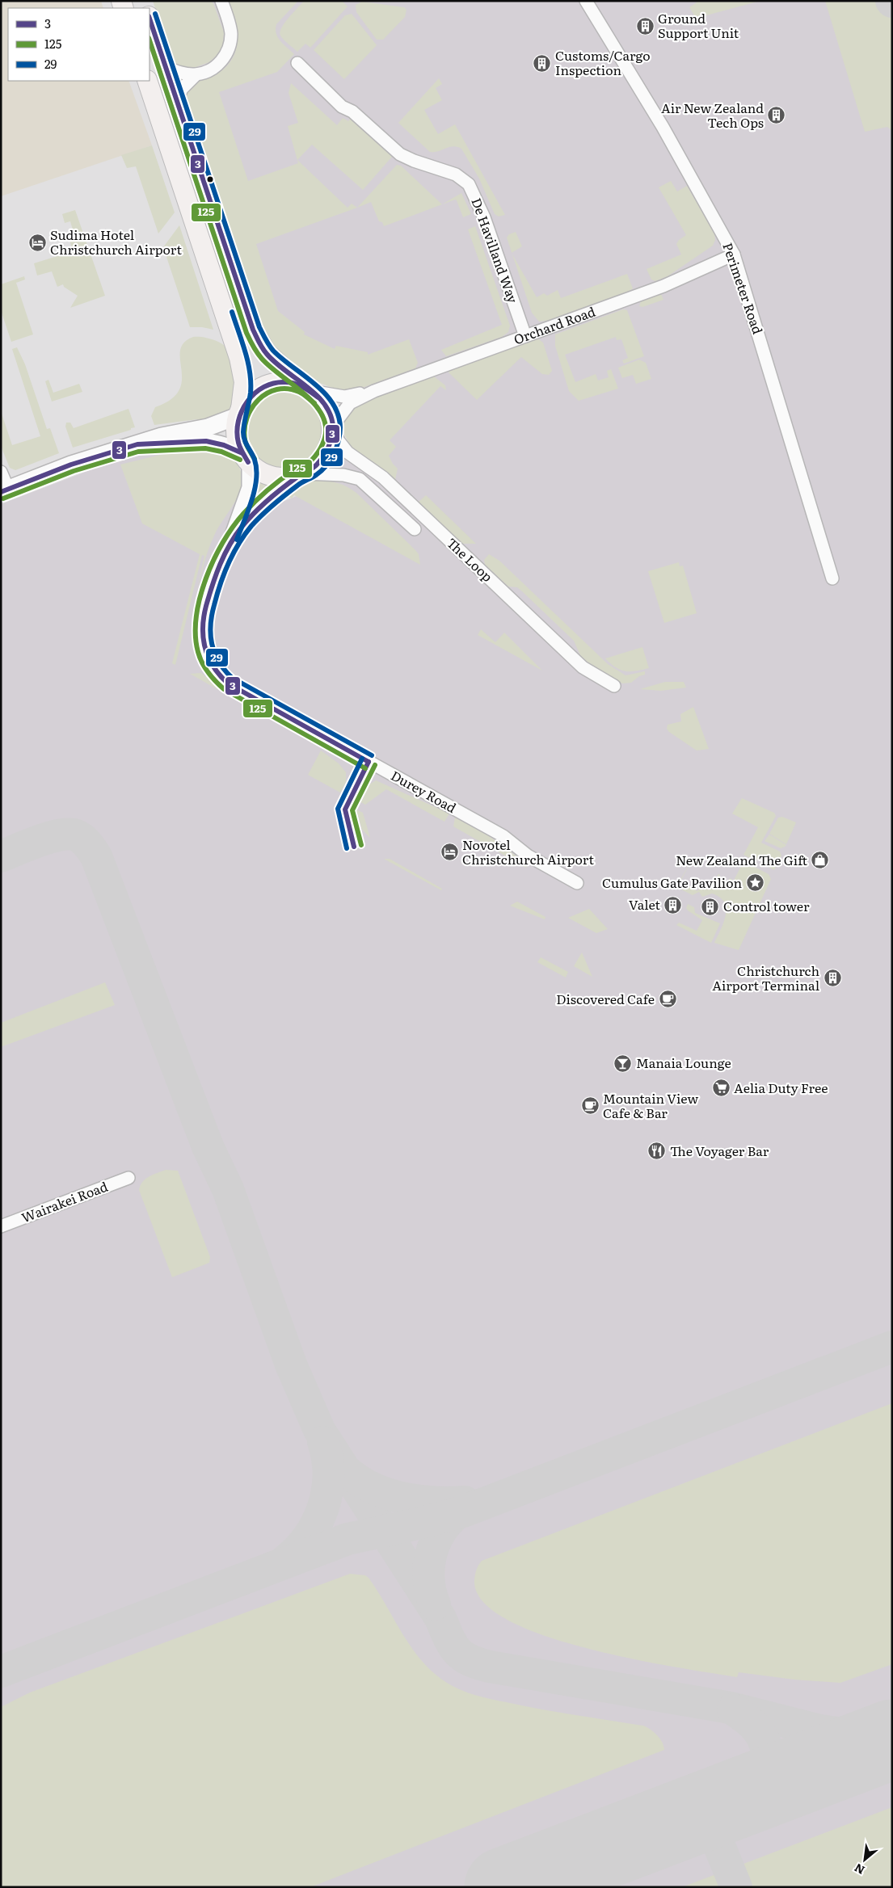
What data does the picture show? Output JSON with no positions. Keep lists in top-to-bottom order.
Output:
{
  "streets": {
    "street": [
      "De Havilland Way",
      "Perimeter Road",
      "Orchard Road",
      "The Loop",
      "Durey Road",
      "Wairakei Road"
    ]
  },
  "crossings": [
    ["De Havilland Way", "Orchard Road"],
    ["Perimeter Road", "Orchard Road"],
    ["Orchard Road", "The Loop"],
    ["Orchard Road", "Durey Road"],
    ["The Loop", "Durey Road"]
  ],
  "places": {
    "building": [
      "Ground Support Unit",
      "Customs/Cargo Inspection",
      "Air New Zealand Tech Ops",
      "Valet",
      "Control tower",
      "Christchurch Airport Terminal"
    ],
    "hotel": ["Sudima Hotel Christchurch Airport", "Novotel Christchurch Airport"],
    "shop": ["New Zealand The Gift"],
    "place": ["Cumulus Gate Pavilion"],
    "cafe": ["Discovered Cafe", "Mountain View Cafe & Bar"],
    "bar": ["Manaia Lounge"],
    "supermarket": ["Aelia Duty Free"],
    "restaurant": ["The Voyager Bar"]
  },
  "lines": ["transit line 29", "transit line 3", "transit line 125"],
  "legend": ["3", "125", "29"],
  "north": "bottom left"
}
